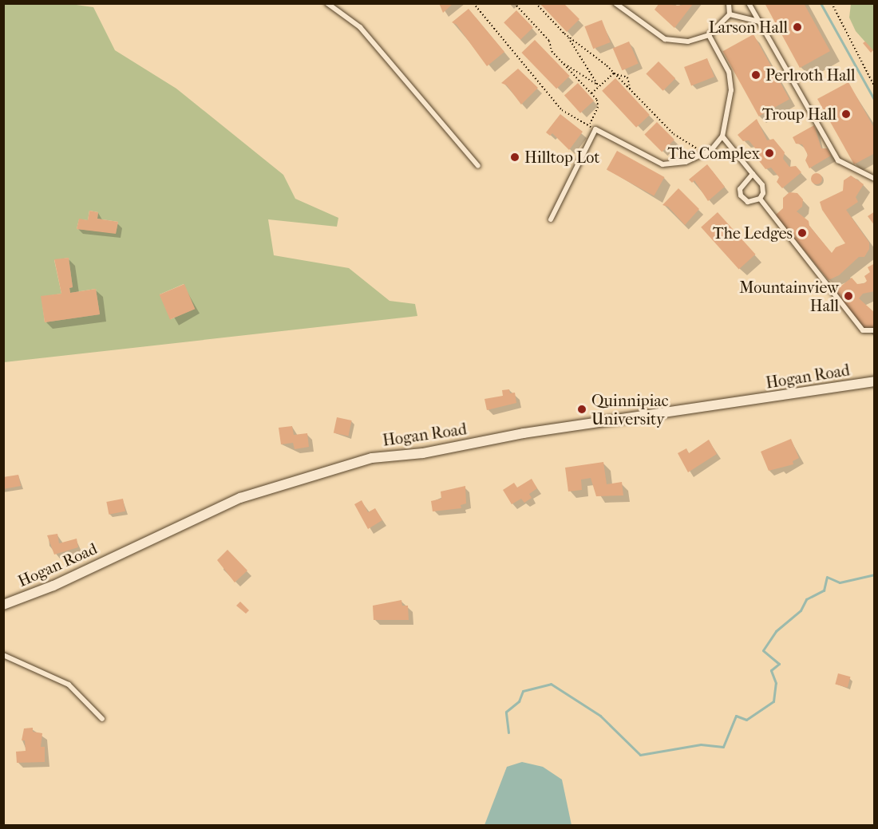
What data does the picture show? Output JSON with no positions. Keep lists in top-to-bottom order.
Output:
{
  "streets": {
    "street": ["Hogan Road"]
  },
  "places": [
    "Larson Hall",
    "Perlroth Hall",
    "Troup Hall",
    "The Complex",
    "Hilltop Lot",
    "The Ledges",
    "Mountainview Hall",
    "Quinnipiac University"
  ]
}
